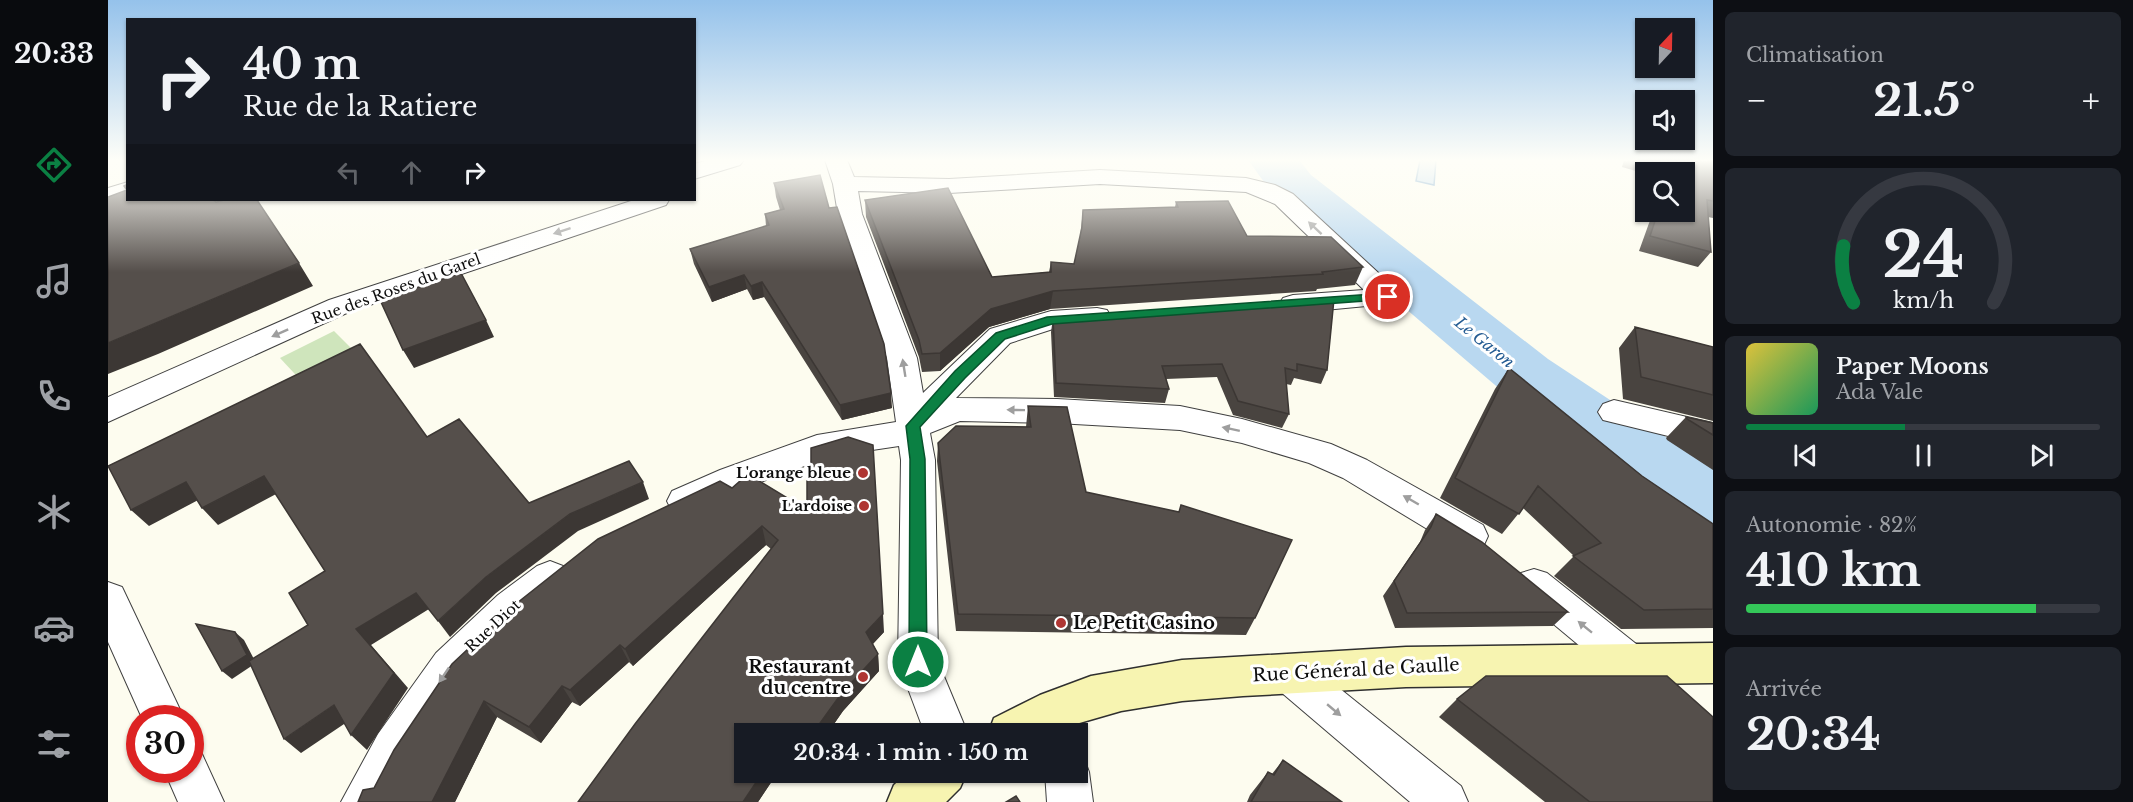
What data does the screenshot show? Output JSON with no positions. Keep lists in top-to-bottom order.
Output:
{
  "streets": {
    "street": ["Rue des Roses du Garel", "Rue Diot", "Rue Général de Gaulle"]
  },
  "one_way": ["Rue des Roses du Garel", "Rue Diot"],
  "water": ["Le Garon"],
  "places": [
    "L'orange bleue",
    "L'ardoise",
    "Le Petit Casino",
    "Restaurant du centre"
  ],
  "north": "top",
  "page": {
    "tabs": "20:33",
    "tile": [
      "Climatisation",
      ["Autonomie · 82%", "410 km"],
      ["Arrivée", "20:34"]
    ],
    "turn": ["40 m", "Rue de la Ratiere"],
    "heat": ["−", "21.5°", "+"],
    "song": ["Paper Moons", "Ada Vale"],
    "limit": "30",
    "trip": "20:34 · 1 min · 150 m",
    "gauge": ["24", "km/h"]
  }
}
